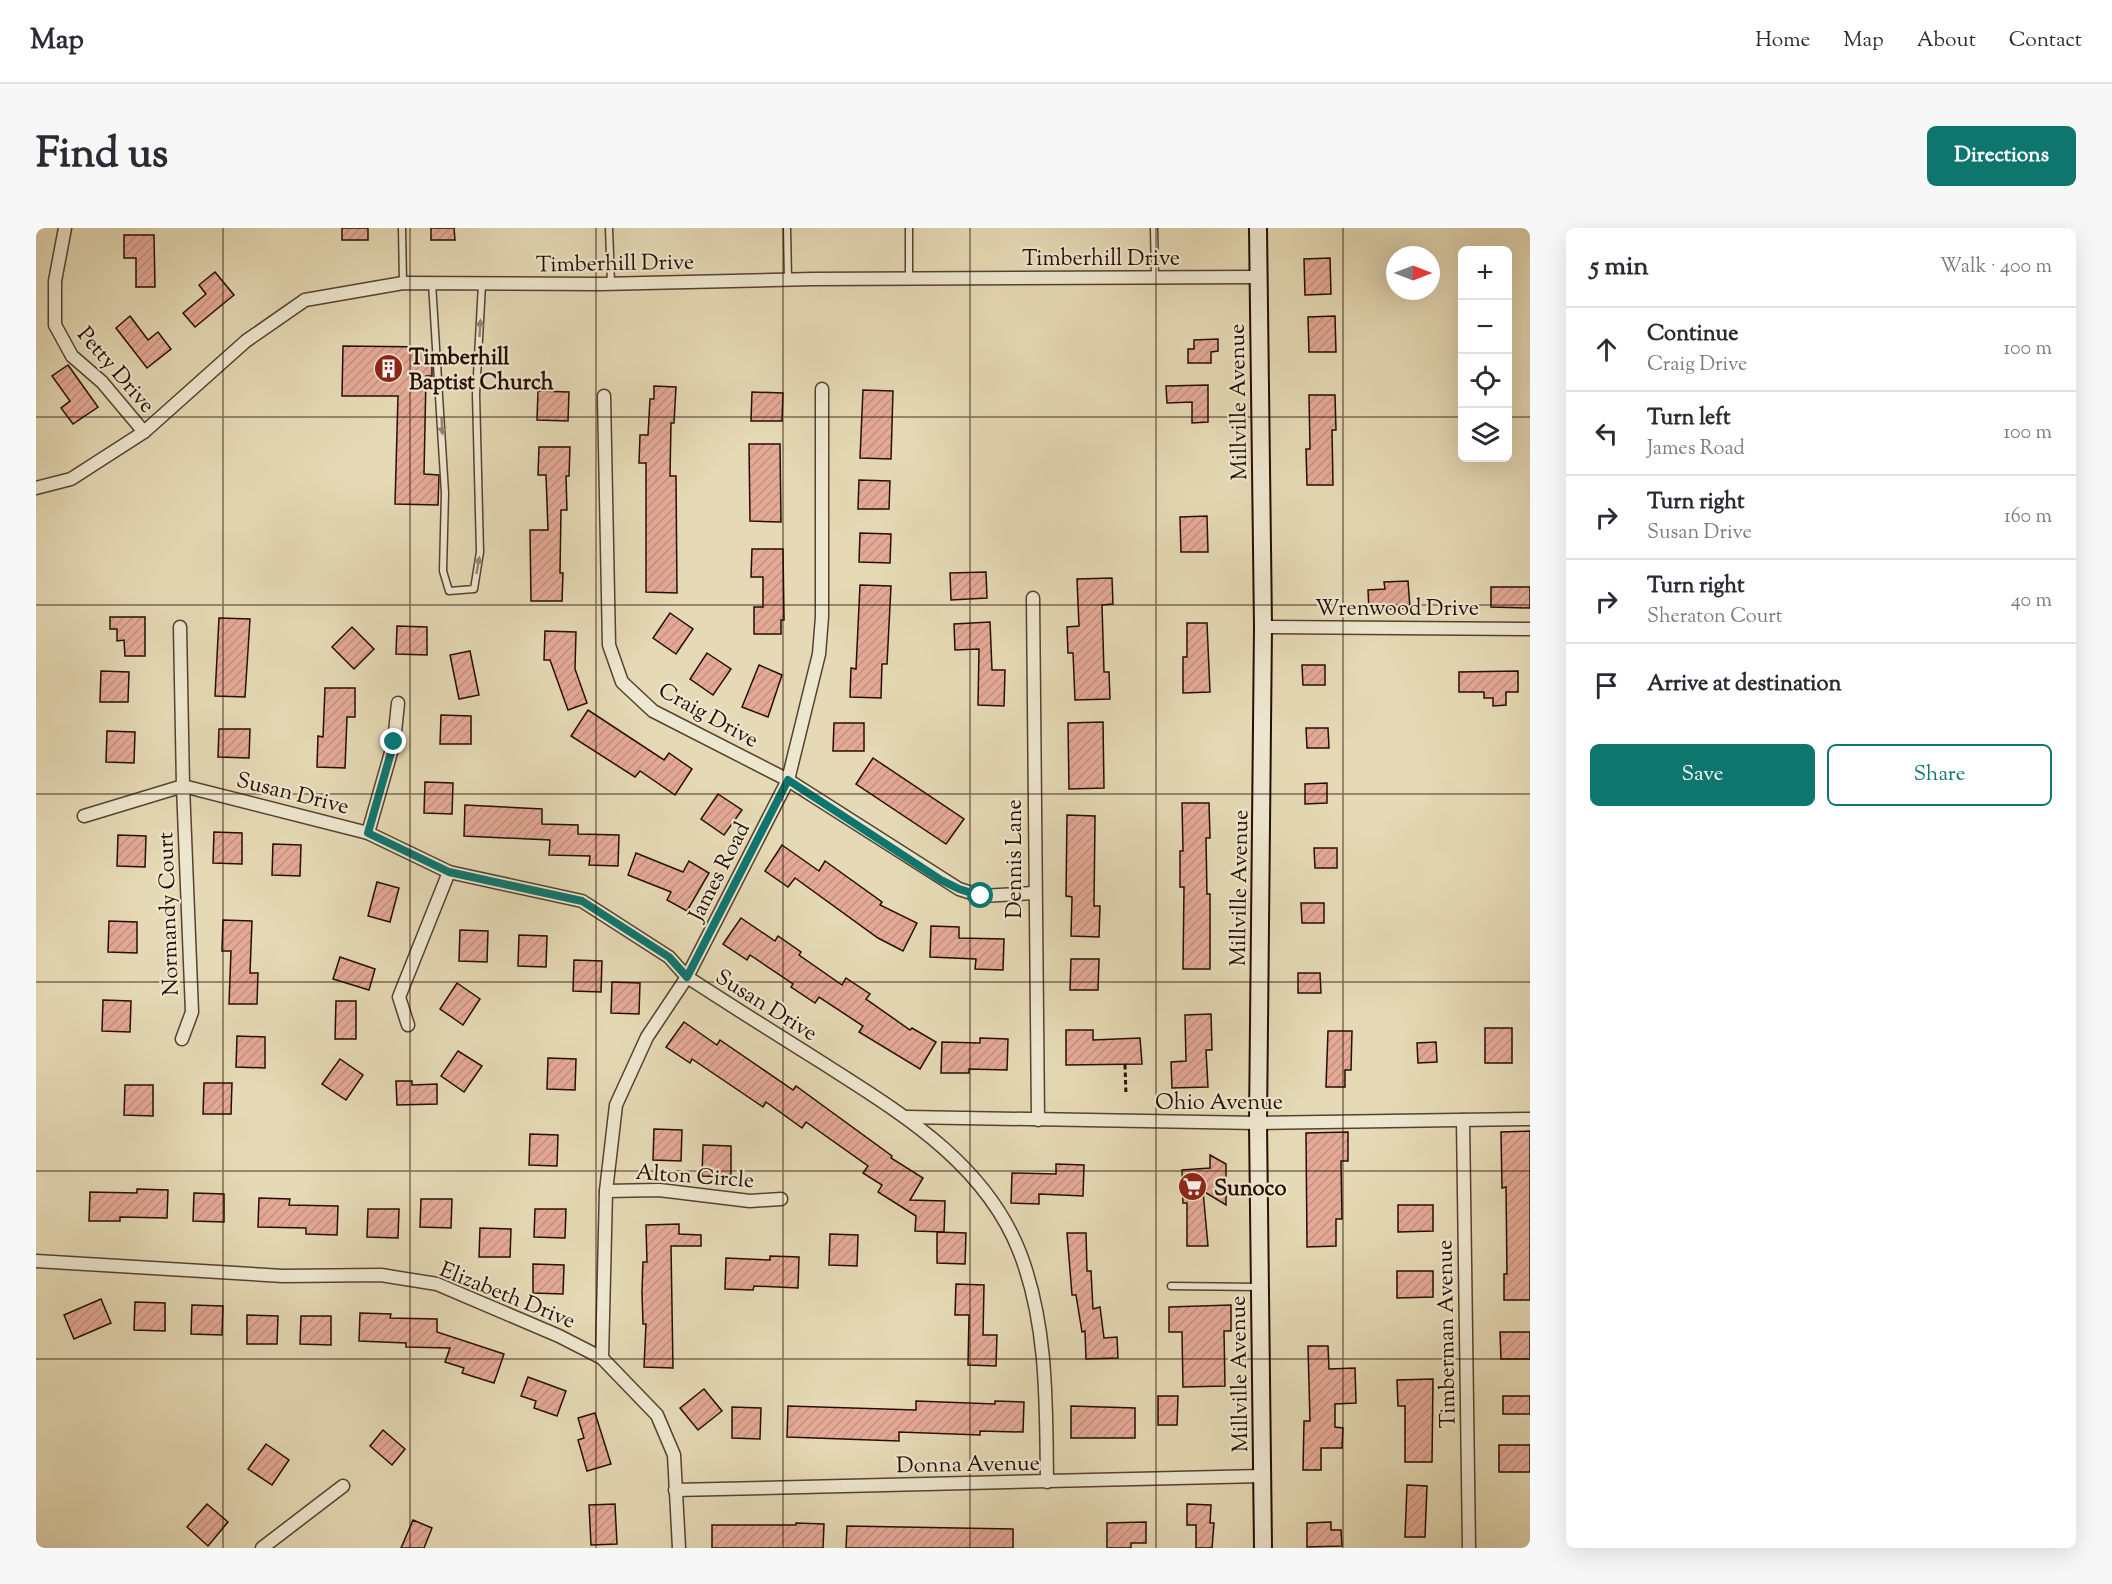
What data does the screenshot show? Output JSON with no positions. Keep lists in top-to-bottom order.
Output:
{
  "streets": {
    "main road": ["Millville Avenue"],
    "street": [
      "Timberhill Drive",
      "Petty Drive",
      "Wrenwood Drive",
      "Craig Drive",
      "Susan Drive",
      "Dennis Lane",
      "James Road",
      "Normandy Court",
      "Ohio Avenue",
      "Alton Circle",
      "Elizabeth Drive",
      "Timberman Avenue",
      "Donna Avenue"
    ]
  },
  "crossings": [
    ["Timberhill Drive", "Petty Drive"],
    ["Timberhill Drive", "Millville Avenue"],
    ["Millville Avenue", "Wrenwood Drive"],
    ["Millville Avenue", "Ohio Avenue"],
    ["Millville Avenue", "Donna Avenue"],
    ["Craig Drive", "Dennis Lane"],
    ["Craig Drive", "James Road"],
    ["Susan Drive", "James Road"],
    ["Susan Drive", "Normandy Court"],
    ["Susan Drive", "Ohio Avenue"],
    ["Susan Drive", "Donna Avenue"],
    ["Dennis Lane", "Ohio Avenue"],
    ["James Road", "Alton Circle"],
    ["James Road", "Elizabeth Drive"],
    ["Ohio Avenue", "Timberman Avenue"],
    ["Elizabeth Drive", "Donna Avenue"]
  ],
  "places": {
    "building": ["Timberhill Baptist Church"],
    "supermarket": ["Sunoco"]
  },
  "north": "right",
  "page": {
    "header": "Map",
    "nav": [
      "Home",
      "Map",
      "About",
      "Contact"
    ],
    "title": "Find us",
    "buttons": [
      "Directions",
      ["Save", "Share"]
    ],
    "heading": ["5 min", "Walk · 400 m"],
    "map_buttons": ["+", "−"],
    "list": [
      ["Continue", "Craig Drive", "100 m"],
      ["Turn left", "James Road", "100 m"],
      ["Turn right", "Susan Drive", "160 m"],
      ["Turn right", "Sheraton Court", "40 m"],
      "Arrive at destination"
    ]
  }
}
